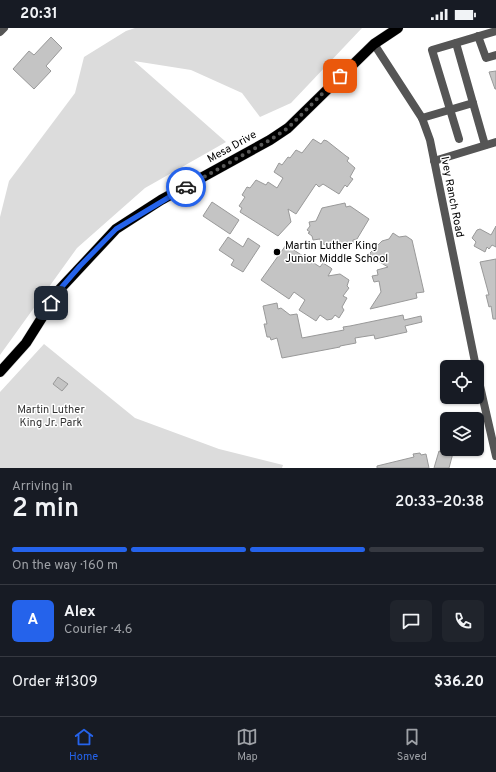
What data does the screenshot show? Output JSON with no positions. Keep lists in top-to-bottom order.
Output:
{
  "streets": {
    "main road": ["Mesa Drive"],
    "street": ["Ivey Ranch Road"]
  },
  "crossings": [
    ["Mesa Drive", "Ivey Ranch Road"]
  ],
  "parks": ["Martin Luther King Jr. Park"],
  "places": ["Martin Luther King Junior Middle School"],
  "page": {
    "status": "20:31",
    "heading": ["2 min", "Arriving in", "20:33–20:38"],
    "panel": [
      "Alex",
      "Courier · 4.6",
      "Order #1309",
      "$36.20"
    ],
    "bar": "On the way · 160 m",
    "round": "A",
    "tabs": ["Home", "Map", "Saved"]
  }
}
